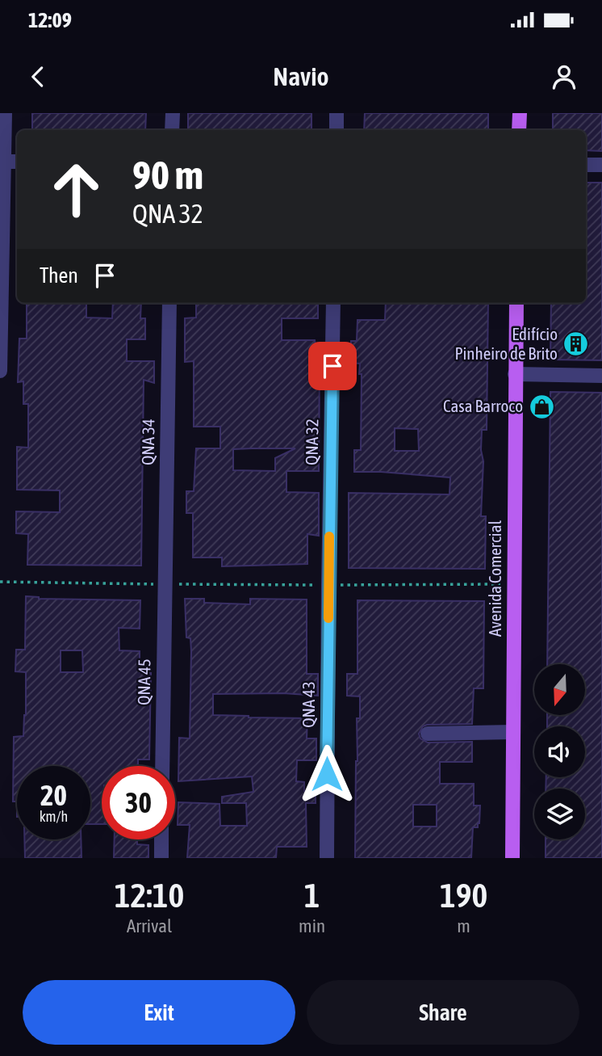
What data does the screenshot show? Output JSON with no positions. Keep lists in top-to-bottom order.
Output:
{
  "streets": {
    "main road": ["Avenida Comercial"],
    "street": [
      "QNA 34",
      "QNA 32",
      "QNA 45",
      "QNA 43"
    ]
  },
  "crossings": [
    ["QNA 34", "QNA 45"],
    ["QNA 32", "QNA 43"]
  ],
  "places": {
    "building": ["Edifício Pinheiro de Brito"],
    "shop": ["Casa Barroco"]
  },
  "north": "bottom",
  "page": {
    "status": "12:09",
    "header": "Navio",
    "turn": ["90 m", "QNA 32"],
    "then": "Then",
    "speed": "20 km/h",
    "limit": "30",
    "eta": [
      "12:10",
      "Arrival",
      "1",
      "min",
      "190",
      "m"
    ],
    "buttons": ["Exit", "Share"]
  }
}
